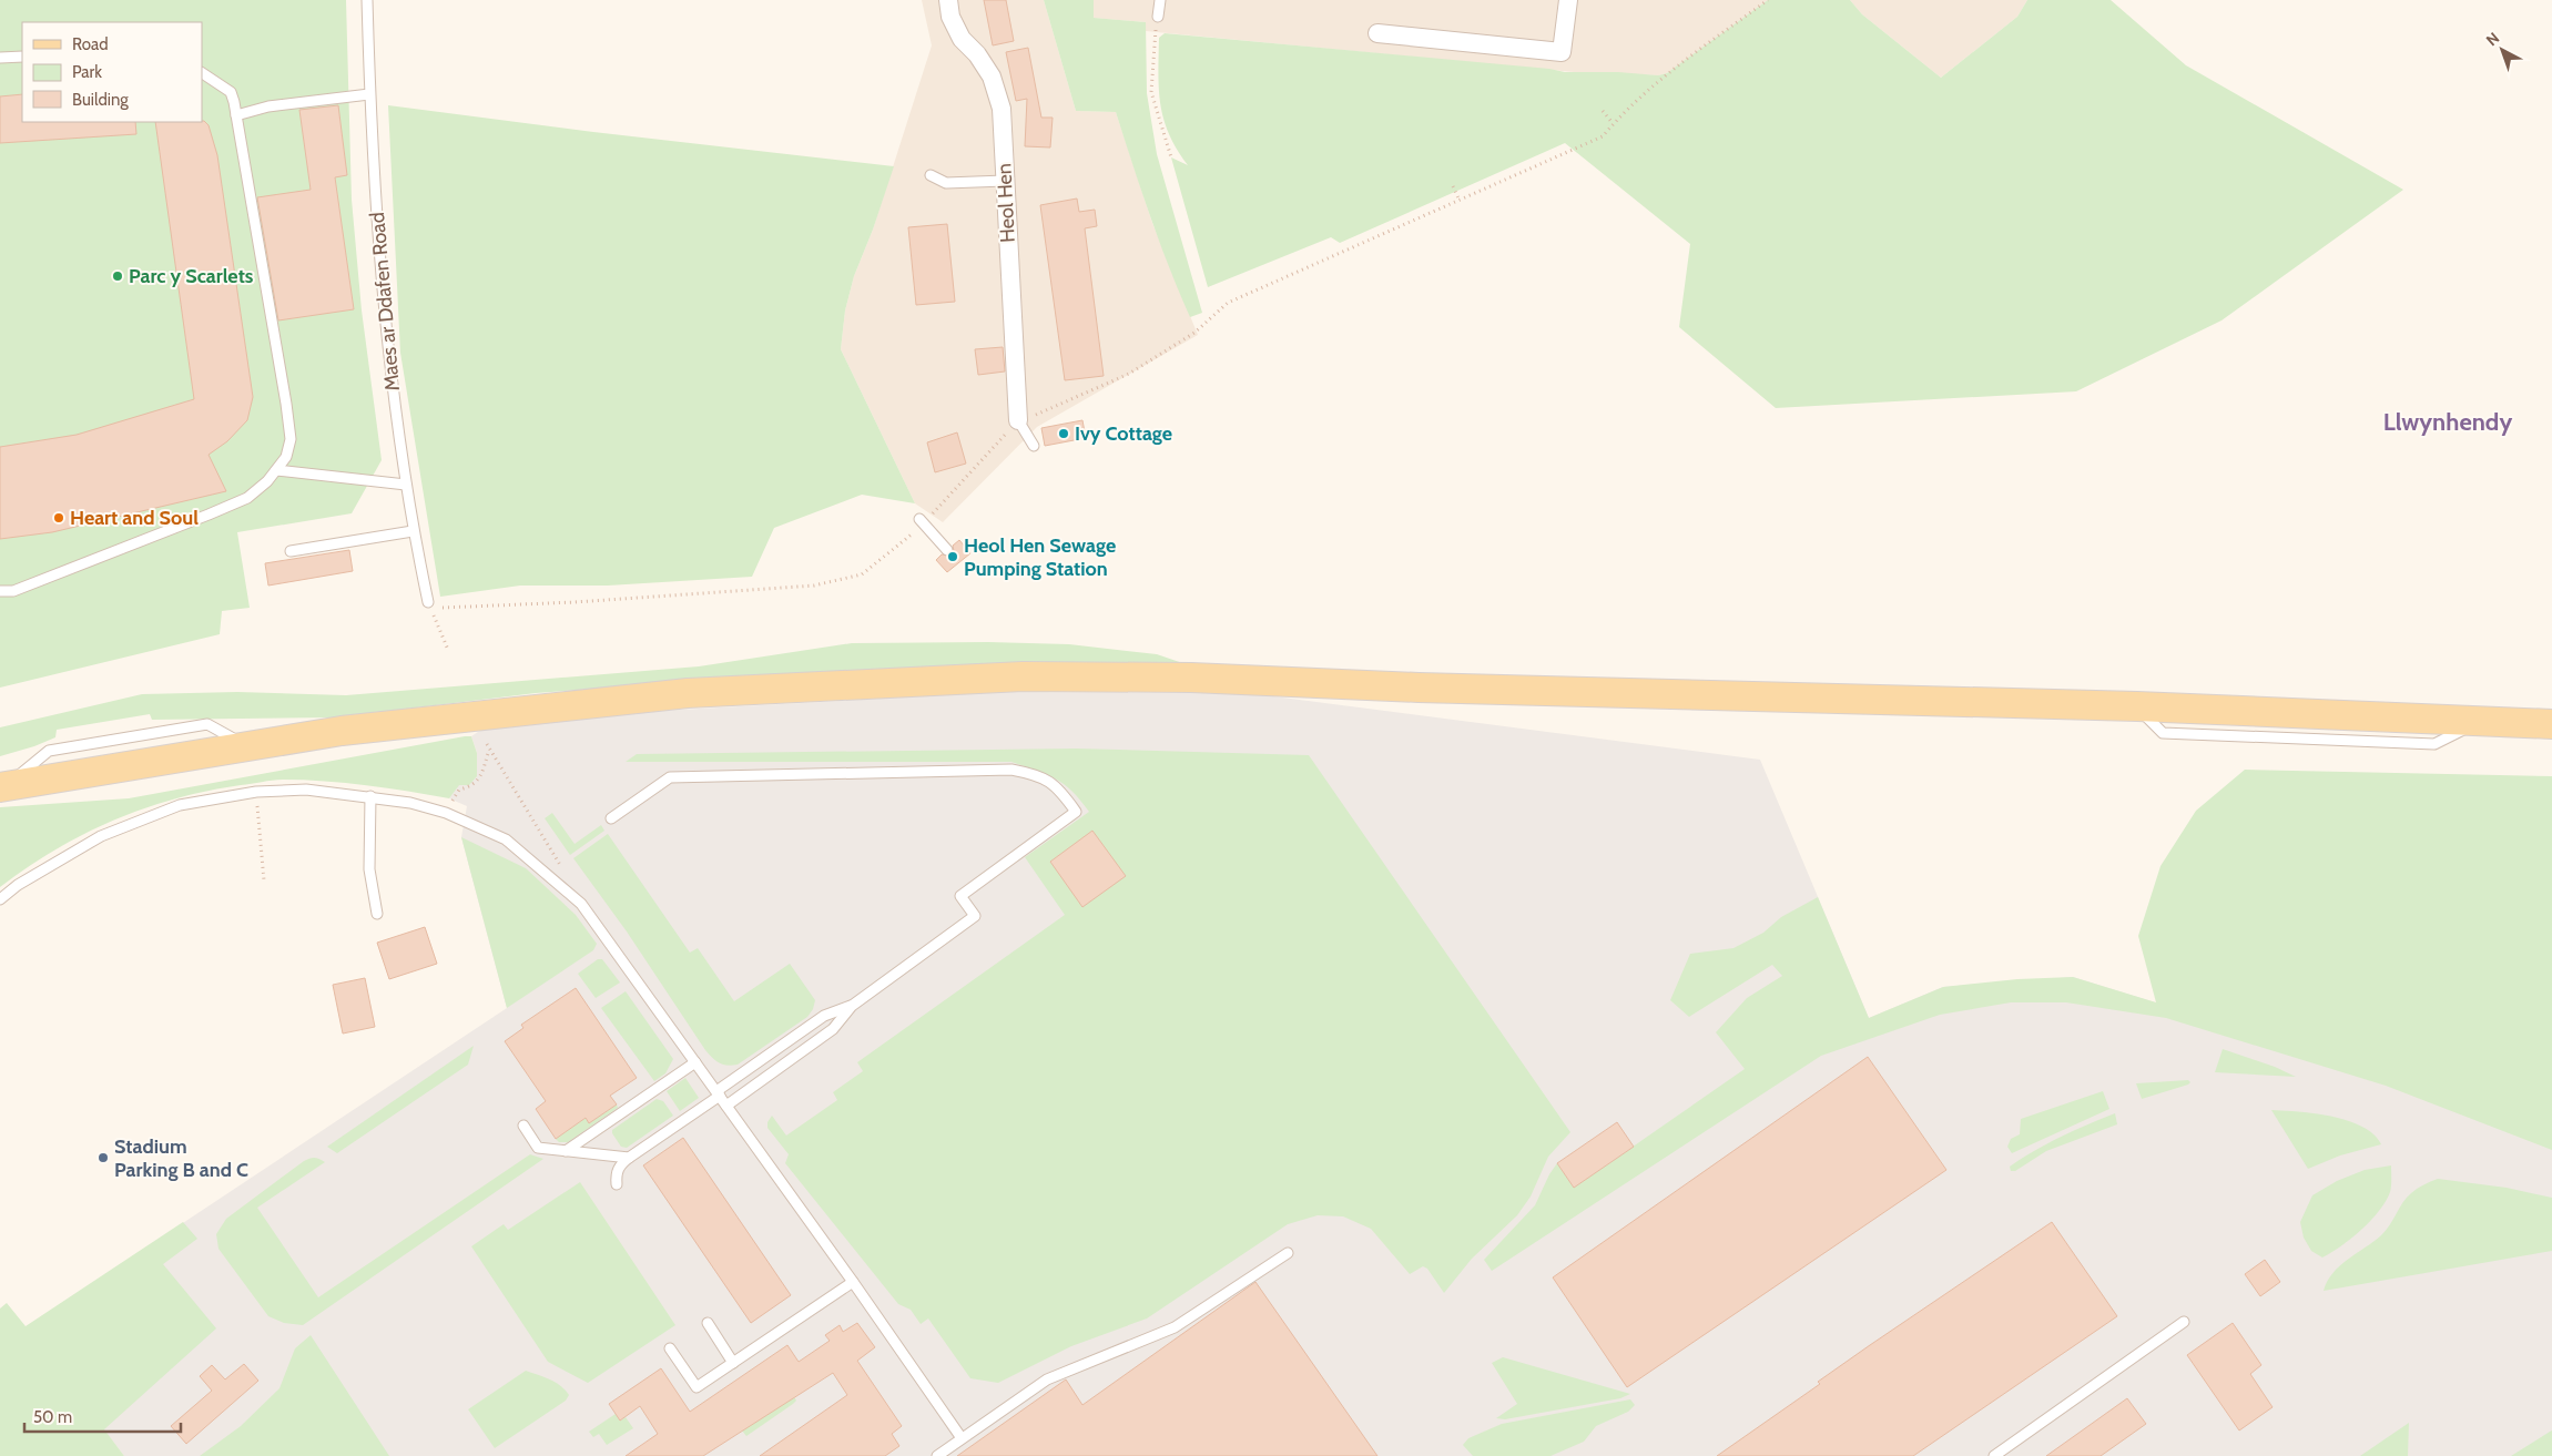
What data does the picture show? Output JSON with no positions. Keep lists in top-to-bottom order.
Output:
{
  "streets": {
    "street": ["Heol Hen"],
    "lane": ["Maes ar Ddafen Road"]
  },
  "districts": ["Llwynhendy"],
  "places": [
    "Parc y Scarlets",
    "Ivy Cottage",
    "Heart and Soul",
    "Heol Hen Sewage Pumping Station",
    "Stadium Parking B and C"
  ],
  "legend": ["Road", "Park", "Building"],
  "scale_bar": "50 m",
  "north": "top left"
}
